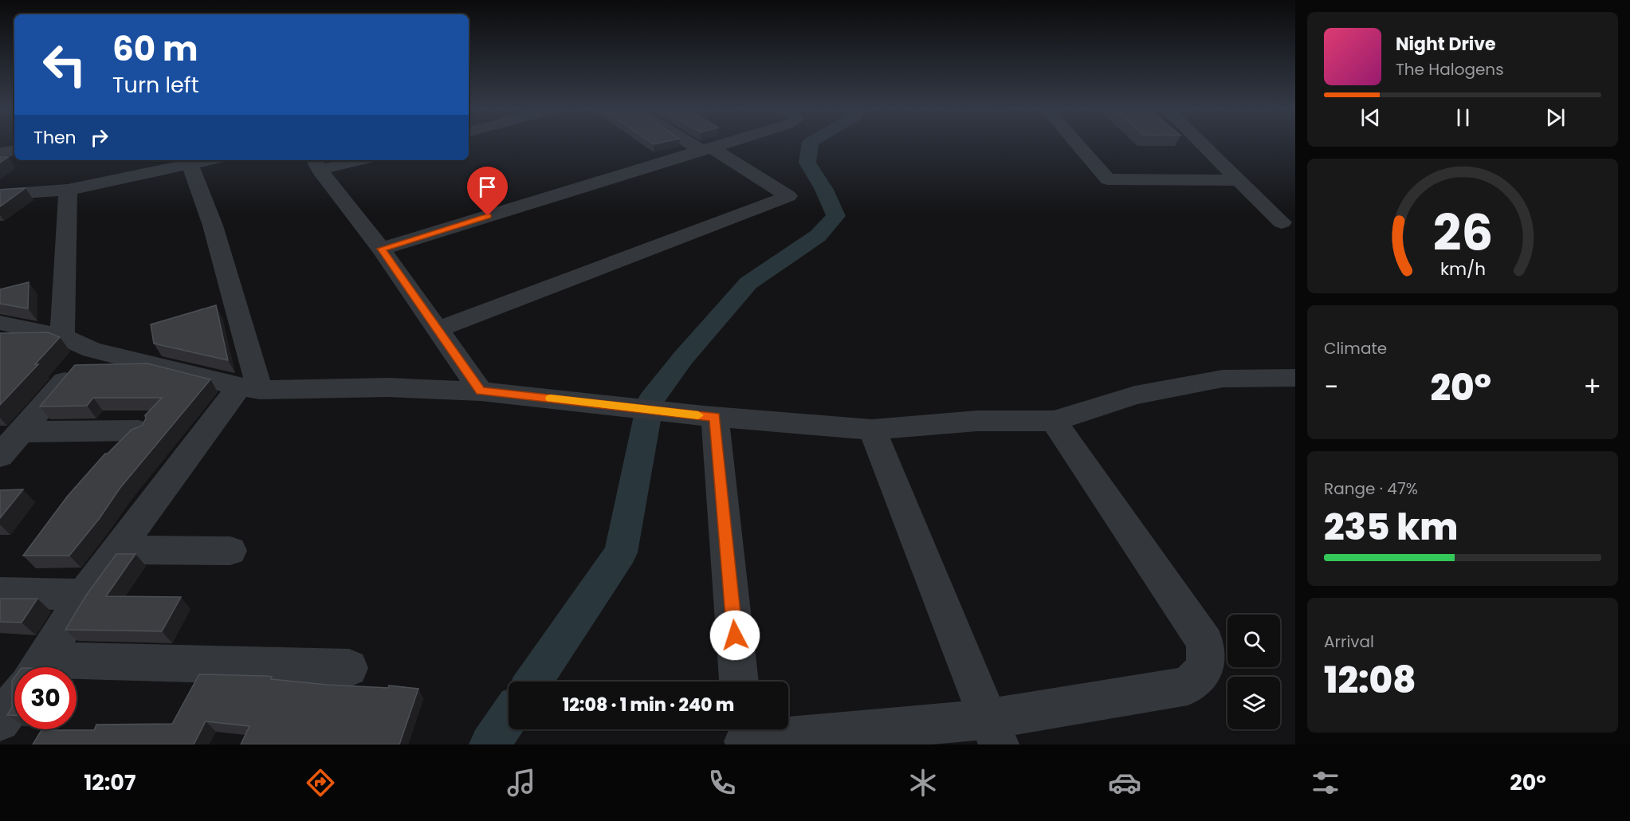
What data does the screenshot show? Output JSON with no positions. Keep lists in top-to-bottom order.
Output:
{
  "page": {
    "turn": ["60 m", "Turn left"],
    "song": ["Night Drive", "The Halogens"],
    "then": "Then",
    "tile": [
      "Climate",
      ["Range · 47%", "235 km"],
      ["Arrival", "12:08"]
    ],
    "heat": ["−", "20°", "+"],
    "limit": "30",
    "trip": "12:08 · 1 min · 240 m",
    "tabs": ["12:07", "20°"],
    "gauge": ["26", "km/h"]
  }
}
